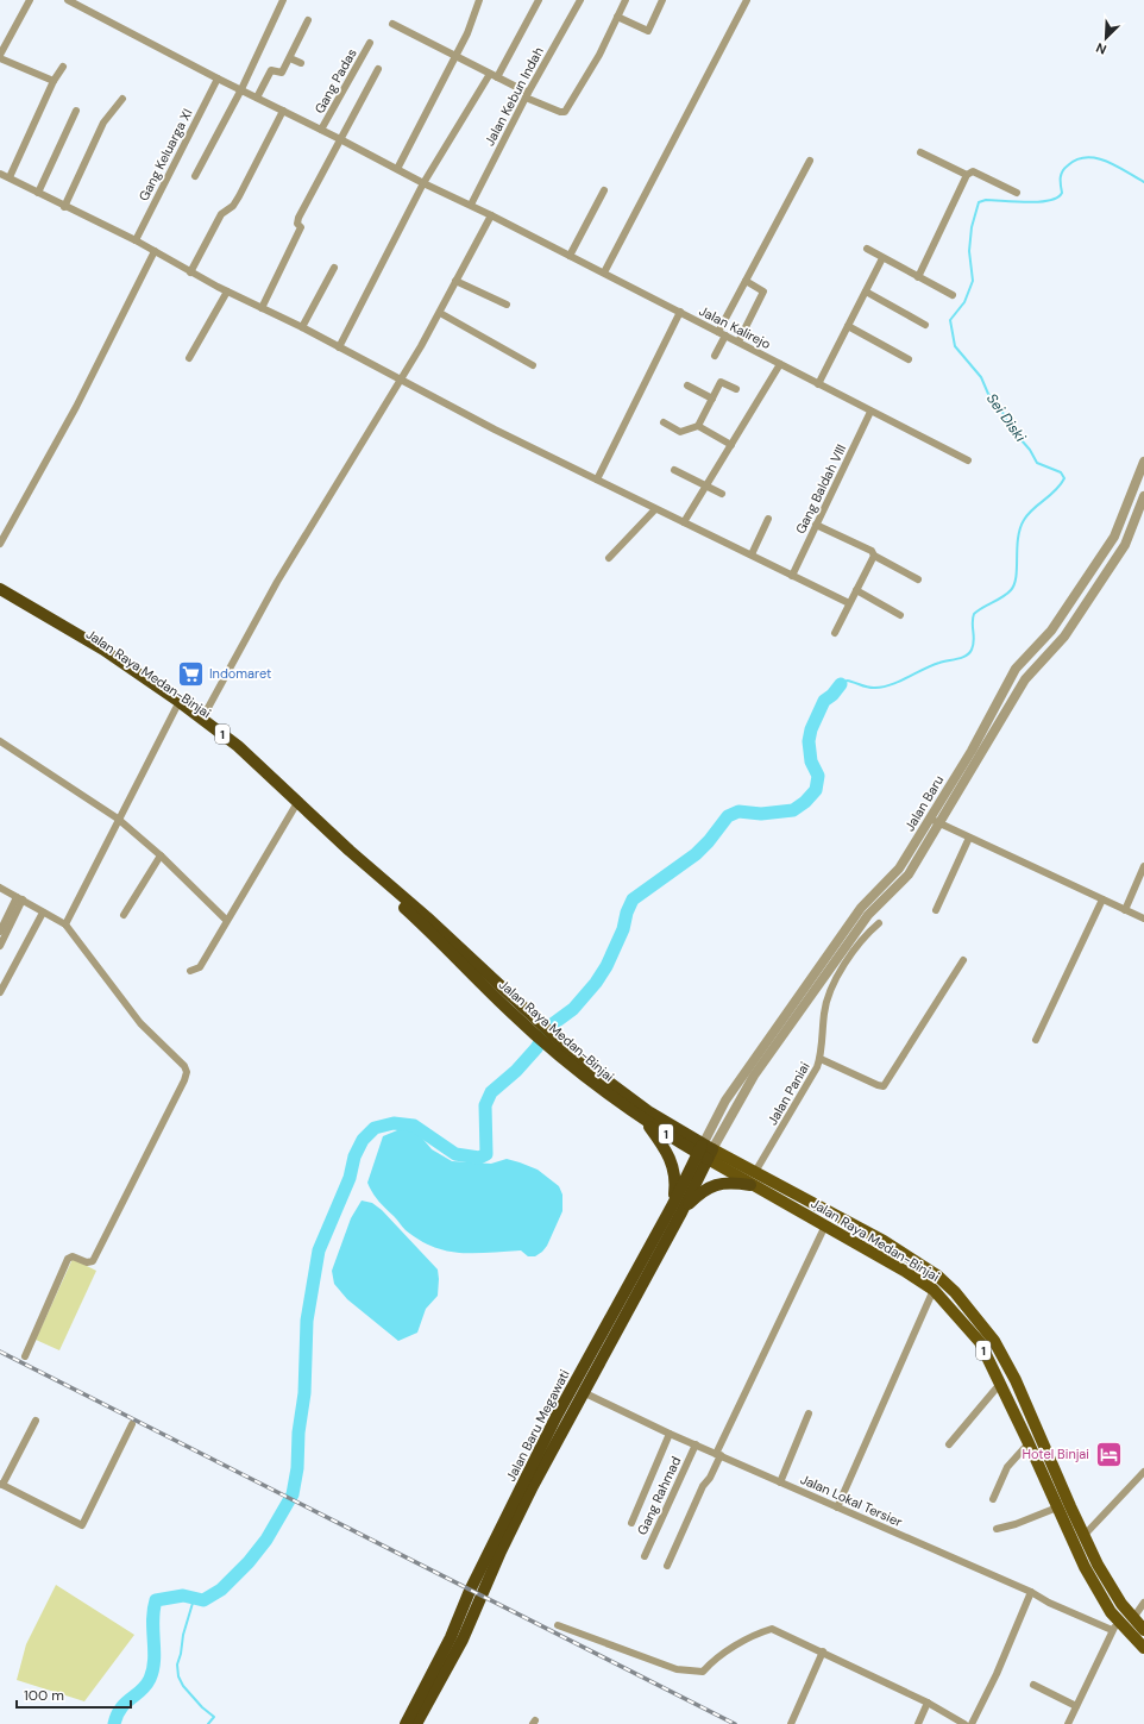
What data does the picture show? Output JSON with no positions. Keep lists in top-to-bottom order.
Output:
{
  "streets": {
    "highway": ["Jalan Raya Medan-Binjai", "1", "Jalan Baru Megawati"],
    "street": [
      "Gang Padas",
      "Jalan Kebun Indah",
      "Gang Keluarga XI",
      "Jalan Kalirejo",
      "Gang Baldah VIII",
      "Jalan Baru",
      "Jalan Paniai",
      "Gang Rahmad",
      "Jalan Lokal Tersier"
    ]
  },
  "crossings": [
    ["Gang Padas", "Jalan Kalirejo"],
    ["Jalan Kebun Indah", "Jalan Kalirejo"],
    ["Gang Keluarga XI", "Jalan Kalirejo"],
    ["Jalan Kalirejo", "Gang Baldah VIII"],
    ["Jalan Raya Medan-Binjai", "Jalan Baru"],
    ["Jalan Raya Medan-Binjai", "Jalan Paniai"],
    ["Jalan Raya Medan-Binjai", "Jalan Baru Megawati"],
    ["Jalan Raya Medan-Binjai", "Jalan Lokal Tersier"],
    ["Jalan Baru", "Jalan Paniai"],
    ["Jalan Baru", "Jalan Baru Megawati"],
    ["Jalan Baru Megawati", "Jalan Lokal Tersier"],
    ["Gang Rahmad", "Jalan Lokal Tersier"]
  ],
  "water": ["Sei Diski"],
  "places": {
    "supermarket": ["Indomaret"],
    "hotel": ["Hotel Binjai"]
  },
  "scale_bar": "100 m",
  "north": "bottom left"
}
